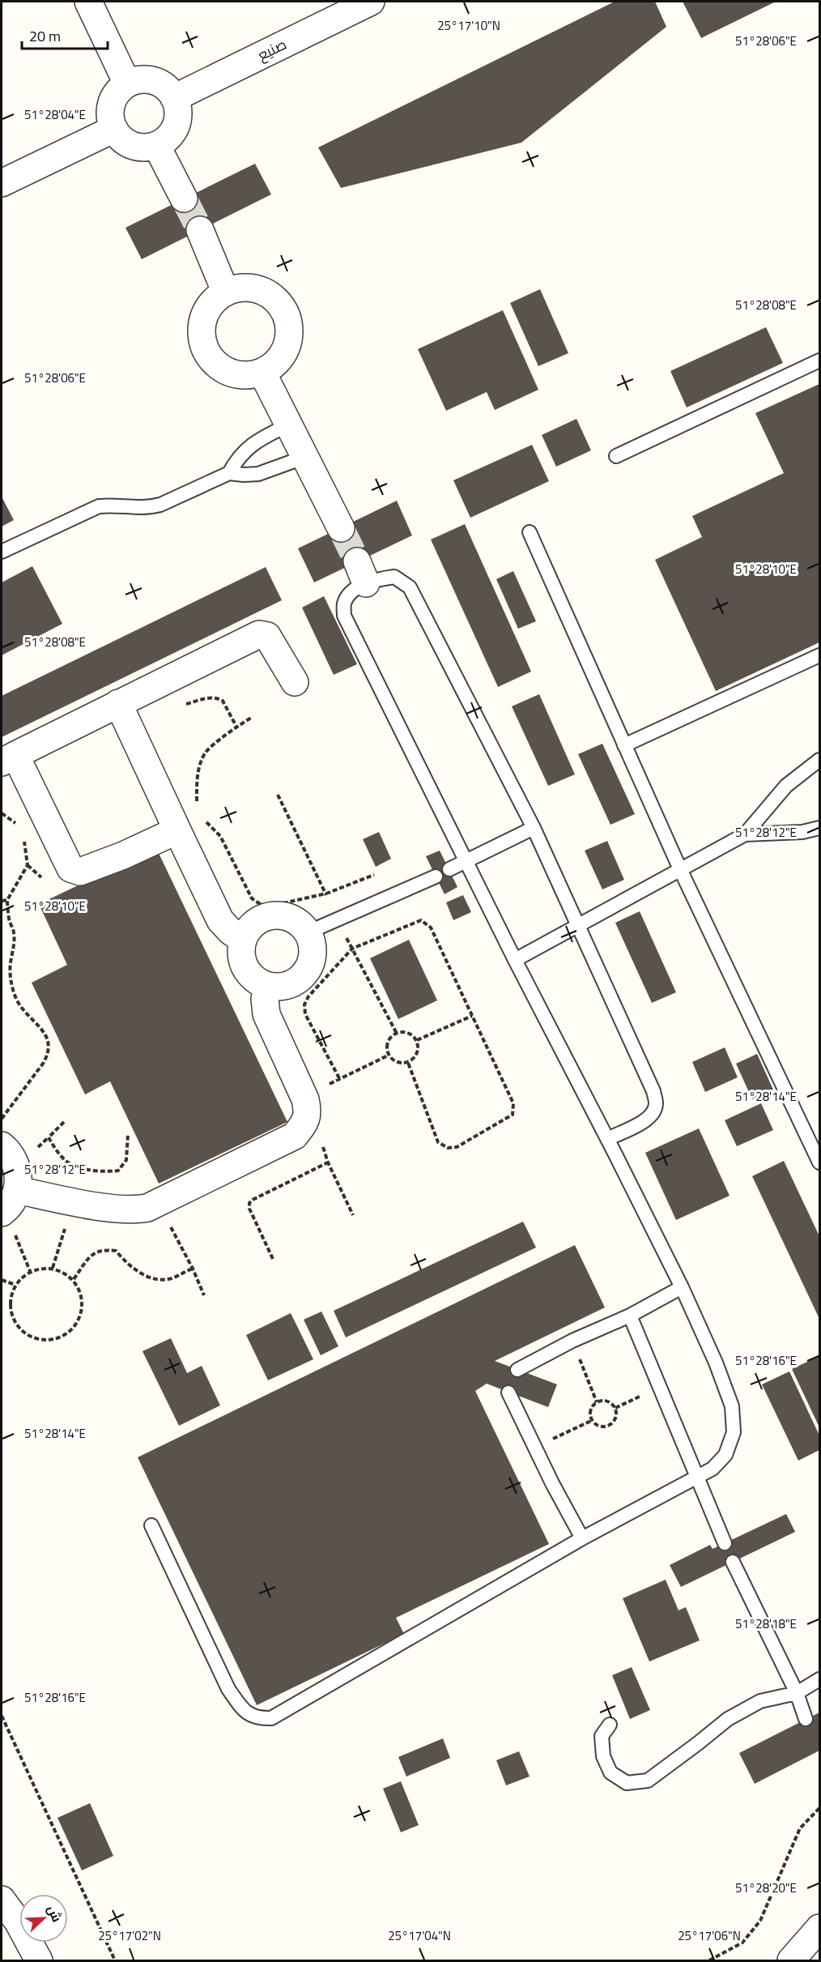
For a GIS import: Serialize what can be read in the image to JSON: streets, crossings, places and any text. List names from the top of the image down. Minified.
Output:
{"streets":{"street":["صنيع"]},"scale_bar":"20 m","north":"top right","coordinates":["25°17'10\"N","51°28'06\"E","51°28'04\"E","51°28'08\"E","51°28'10\"E","51°28'12\"E","51°28'14\"E","51°28'16\"E","51°28'18\"E","51°28'20\"E","25°17'02\"N","25°17'04\"N","25°17'06\"N"]}
